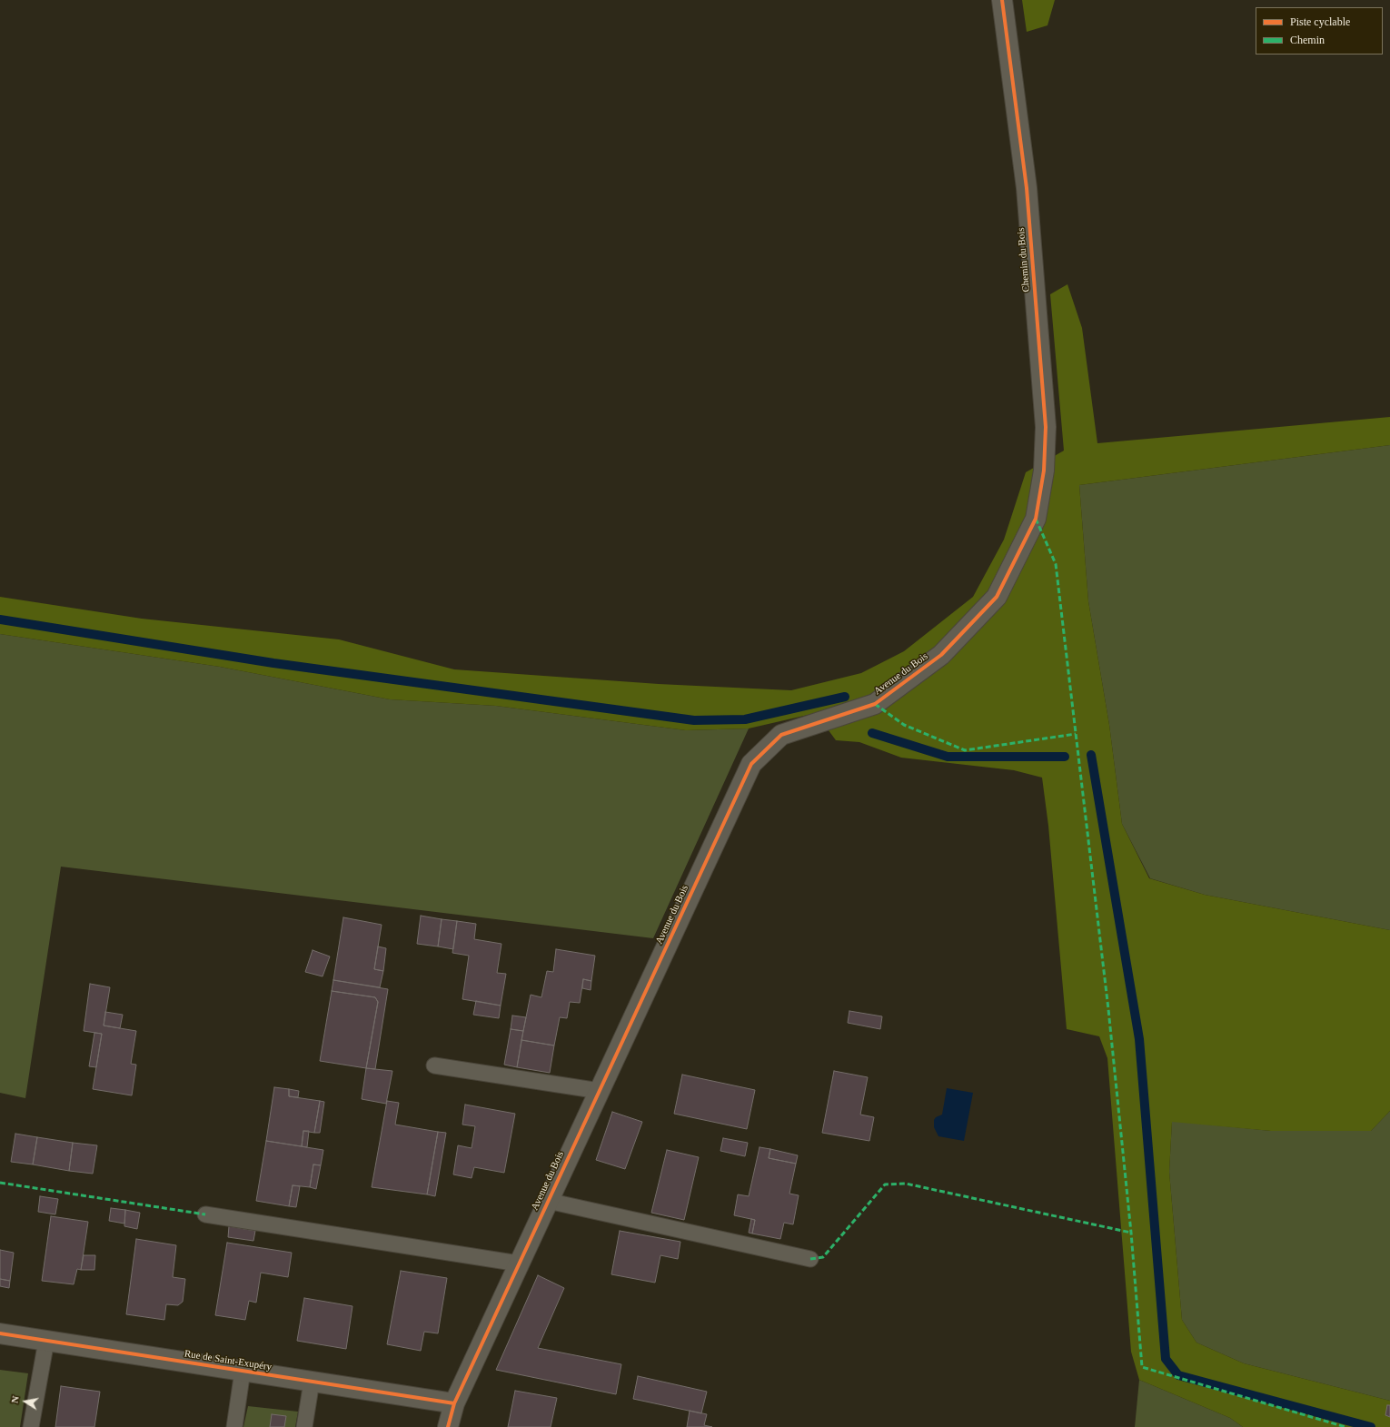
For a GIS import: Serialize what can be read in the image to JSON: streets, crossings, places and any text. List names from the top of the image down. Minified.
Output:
{"streets":{"street":["Chemin du Bois","Avenue du Bois","Rue de Saint-Exupéry"]},"crossings":[["Chemin du Bois","Avenue du Bois"],["Avenue du Bois","Rue de Saint-Exupéry"]],"legend":["Piste cyclable","Chemin"],"north":"left"}
